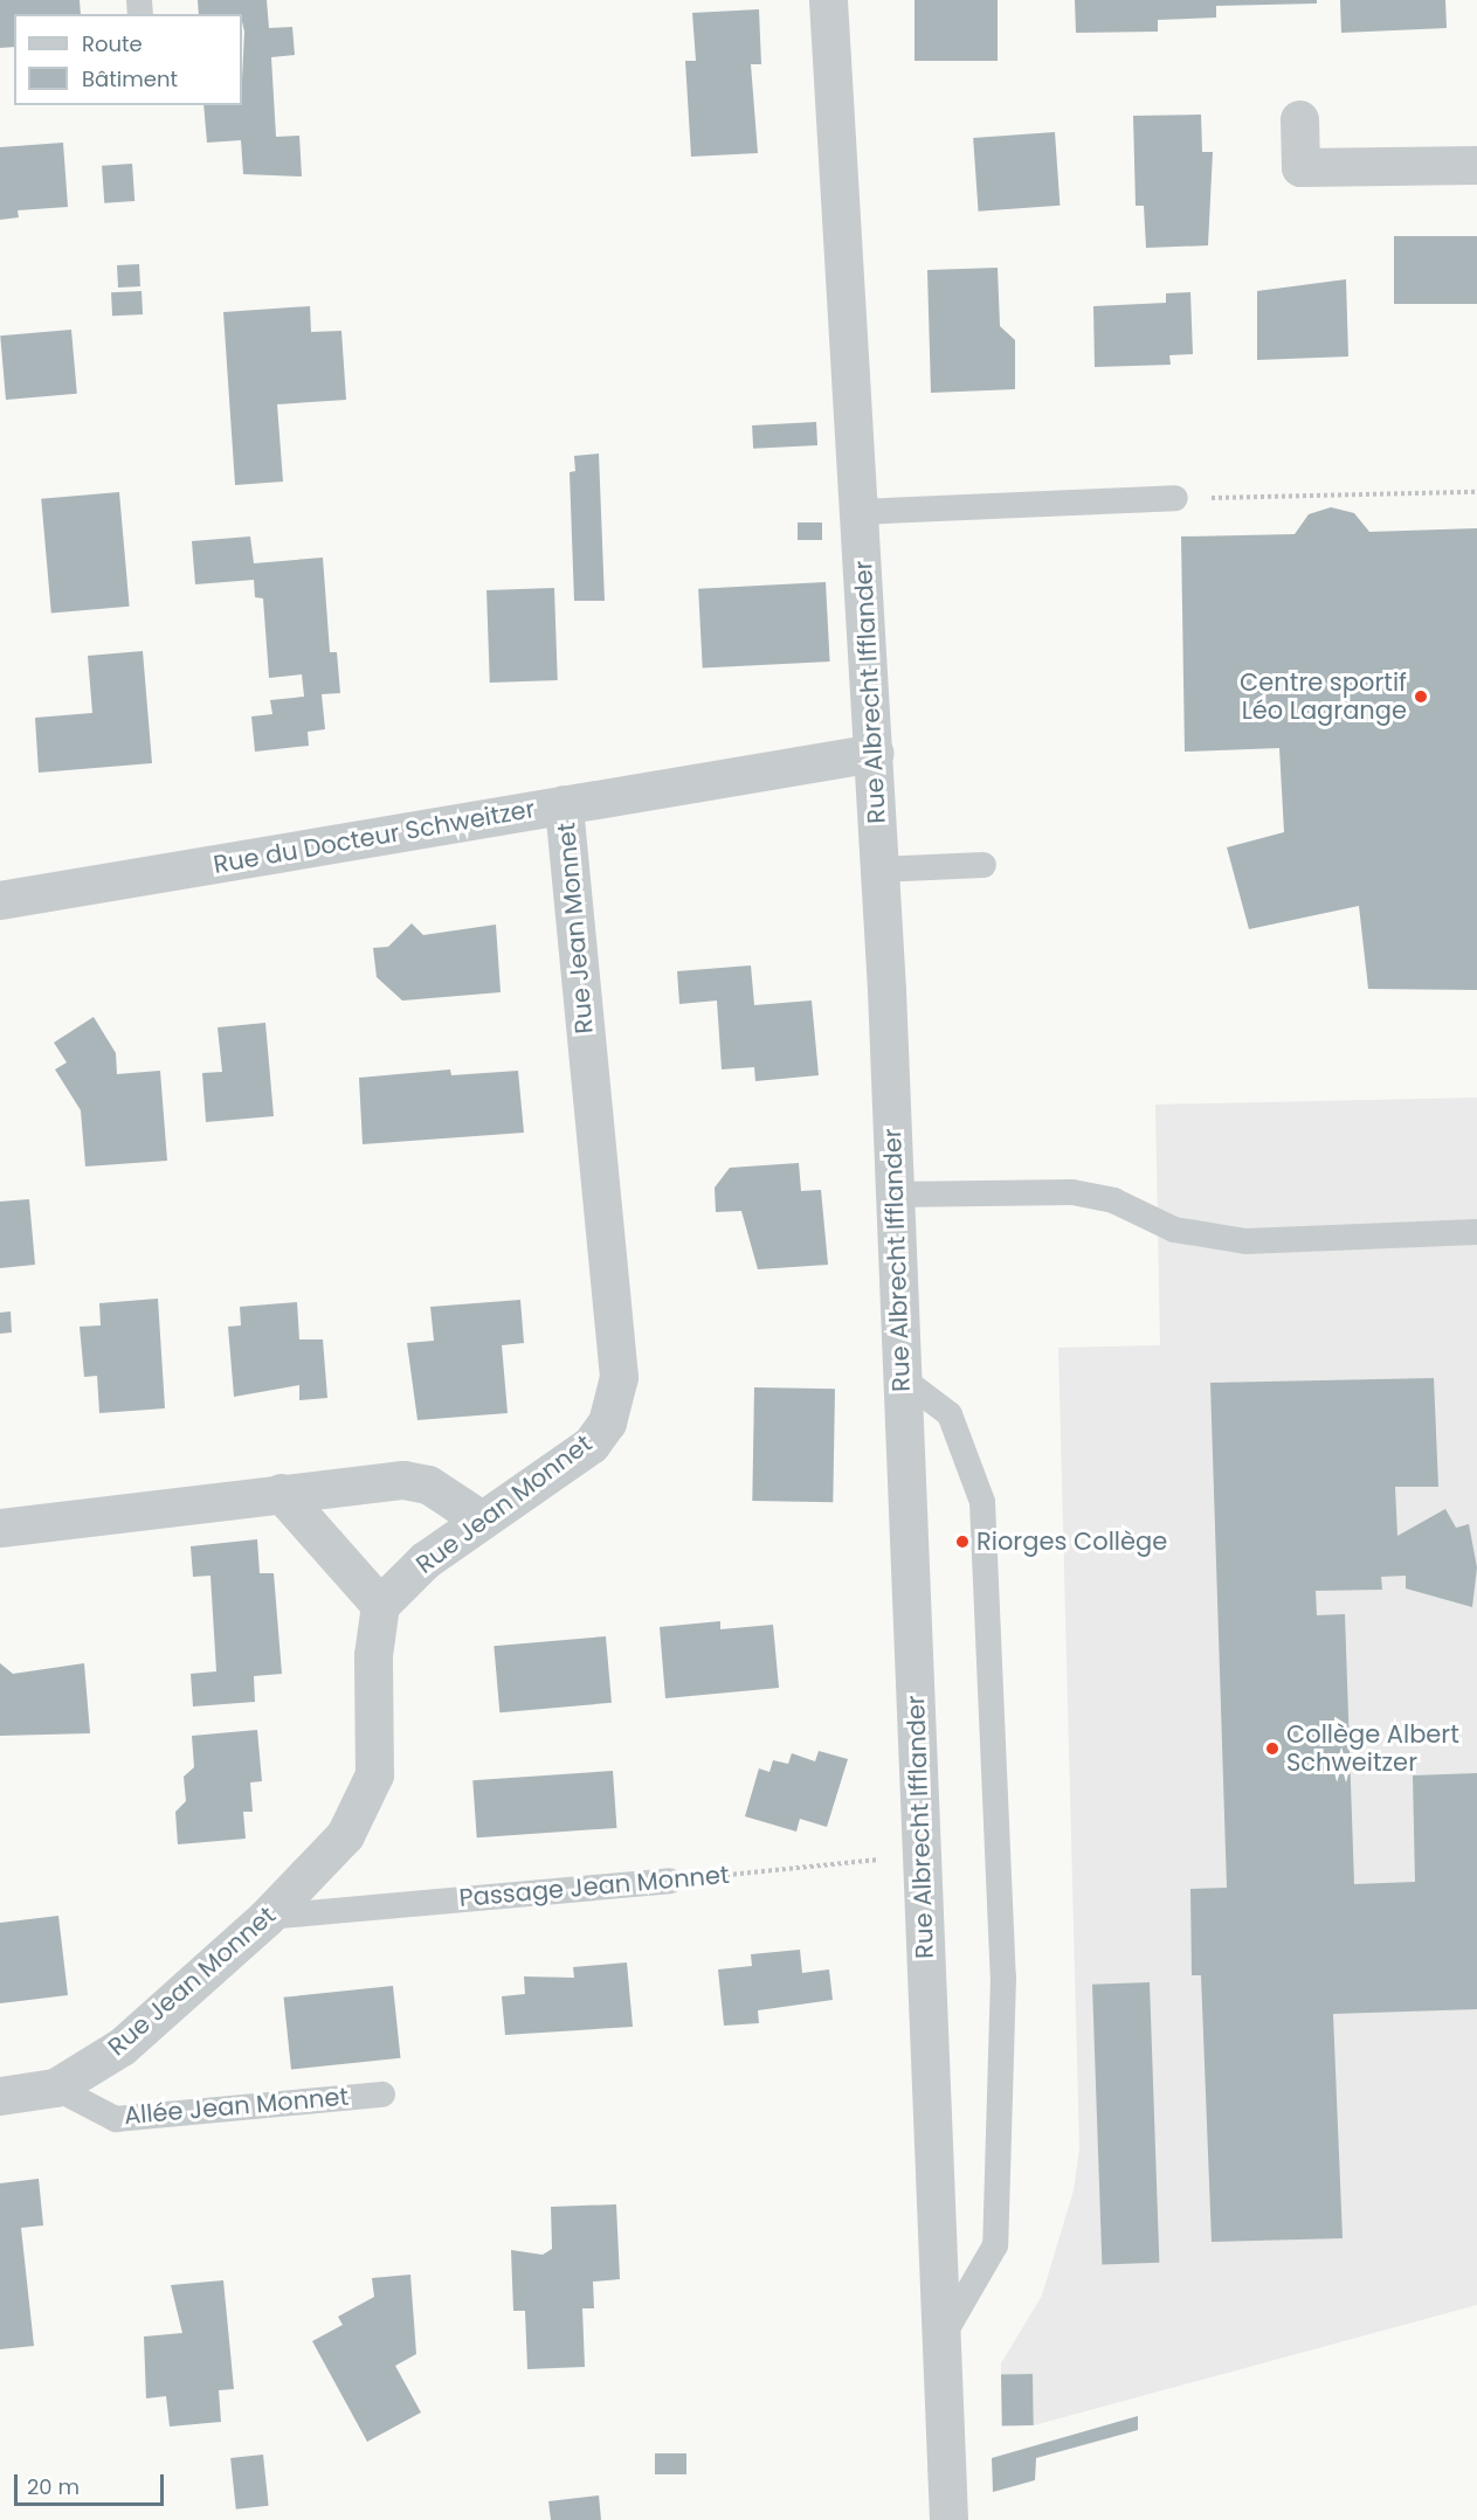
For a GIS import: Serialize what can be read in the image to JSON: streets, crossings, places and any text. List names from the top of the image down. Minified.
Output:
{"streets":{"street":["Rue Albrecht Ifflander","Rue du Docteur Schweitzer","Rue Jean Monnet"],"lane":["Passage Jean Monnet","Allée Jean Monnet"]},"crossings":[["Rue Albrecht Ifflander","Rue du Docteur Schweitzer"],["Rue Albrecht Ifflander","Passage Jean Monnet"],["Rue du Docteur Schweitzer","Rue Jean Monnet"],["Rue Jean Monnet","Passage Jean Monnet"],["Rue Jean Monnet","Allée Jean Monnet"]],"places":["Centre sportif Léo Lagrange","Riorges Collège","Collège Albert Schweitzer"],"legend":["Route","Bâtiment"],"scale_bar":"20 m"}
